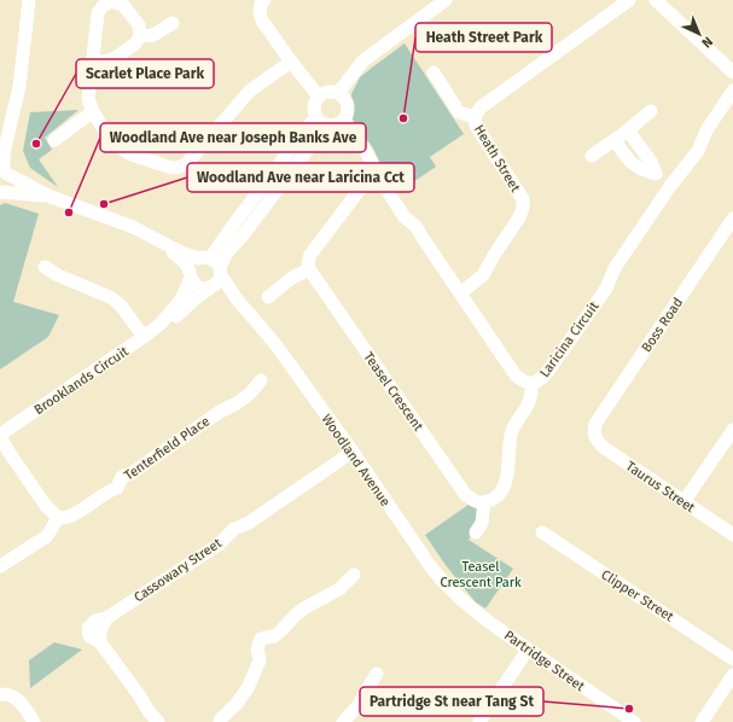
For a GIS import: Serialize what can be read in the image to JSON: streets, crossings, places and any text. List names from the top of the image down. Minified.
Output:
{"streets":{"street":["Heath Street","Boss Road","Laricina Circuit","Brooklands Circuit","Teasel Crescent","Tenterfield Place","Woodland Avenue","Taurus Street","Cassowary Street","Clipper Street","Partridge Street"]},"crossings":[["Heath Street","Laricina Circuit"],["Boss Road","Taurus Street"],["Brooklands Circuit","Woodland Avenue"],["Woodland Avenue","Cassowary Street"],["Woodland Avenue","Partridge Street"]],"parks":["Teasel Crescent Park"],"places":["Heath Street Park","Scarlet Place Park","Woodland Ave near Laricina Cct","Woodland Ave near Joseph Banks Ave","Partridge St near Tang St"],"north":"bottom right"}
